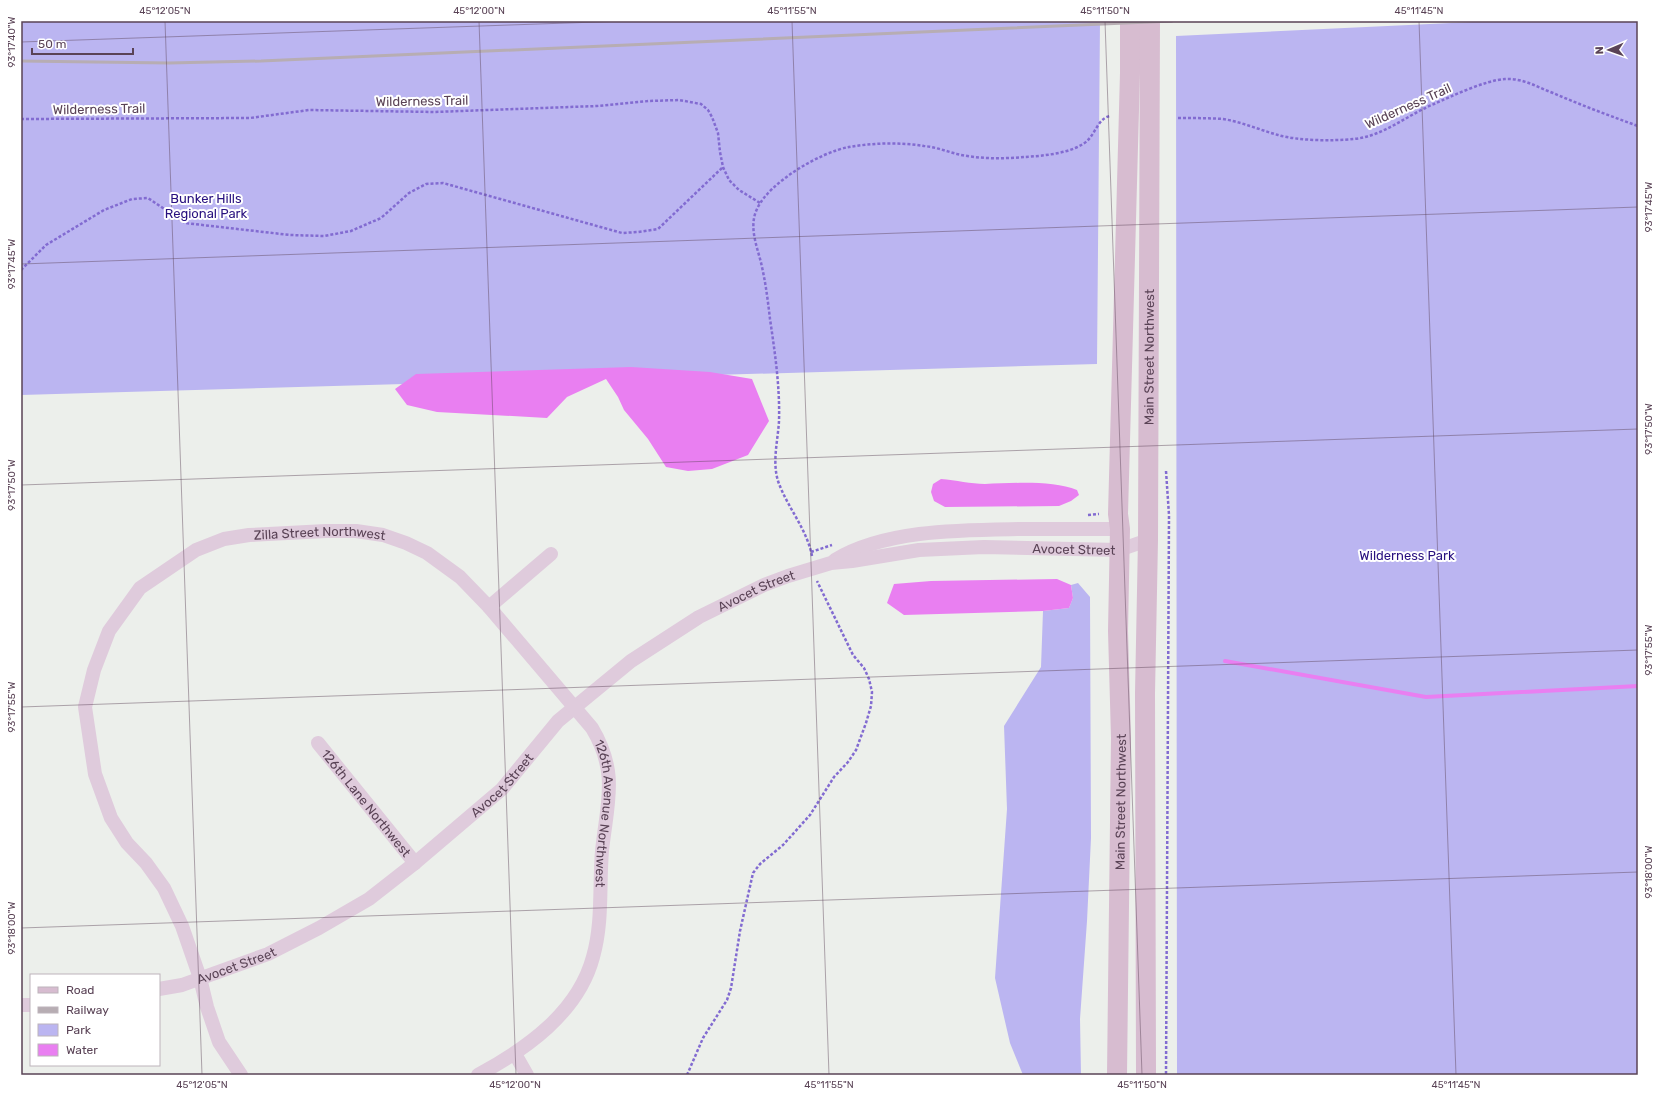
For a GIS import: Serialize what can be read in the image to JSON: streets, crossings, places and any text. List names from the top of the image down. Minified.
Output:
{"streets":{"main road":["Main Street Northwest"],"street":["Zilla Street Northwest","Avocet Street","126th Lane Northwest","126th Avenue Northwest"],"path":["Wilderness Trail"]},"crossings":[["Main Street Northwest","Avocet Street"],["Zilla Street Northwest","Avocet Street"],["Zilla Street Northwest","126th Avenue Northwest"],["Avocet Street","126th Lane Northwest"],["Avocet Street","126th Avenue Northwest"]],"parks":["Bunker Hills Regional Park","Wilderness Park"],"legend":["Road","Railway","Park","Water"],"scale_bar":"50 m","north":"left","coordinates":["45°12'05\"N","45°12'00\"N","45°11'55\"N","45°11'50\"N","45°11'45\"N","93°17'40\"W","93°17'45\"W","93°17'50\"W","93°17'55\"W","93°18'00\"W"]}
